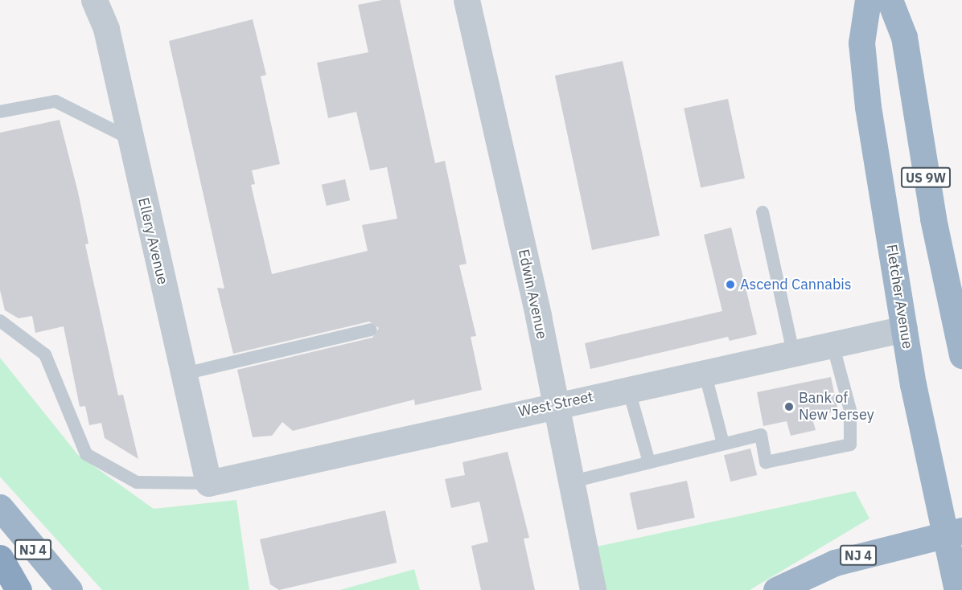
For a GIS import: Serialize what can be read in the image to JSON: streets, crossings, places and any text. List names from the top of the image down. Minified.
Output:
{"streets":{"highway":["US 9W","Fletcher Avenue","NJ 4"],"street":["Ellery Avenue","Edwin Avenue","West Street"]},"crossings":[["Ellery Avenue","West Street"],["Edwin Avenue","West Street"],["Fletcher Avenue","West Street"],["Fletcher Avenue","NJ 4"]],"places":["Ascend Cannabis","Bank of New Jersey"]}
